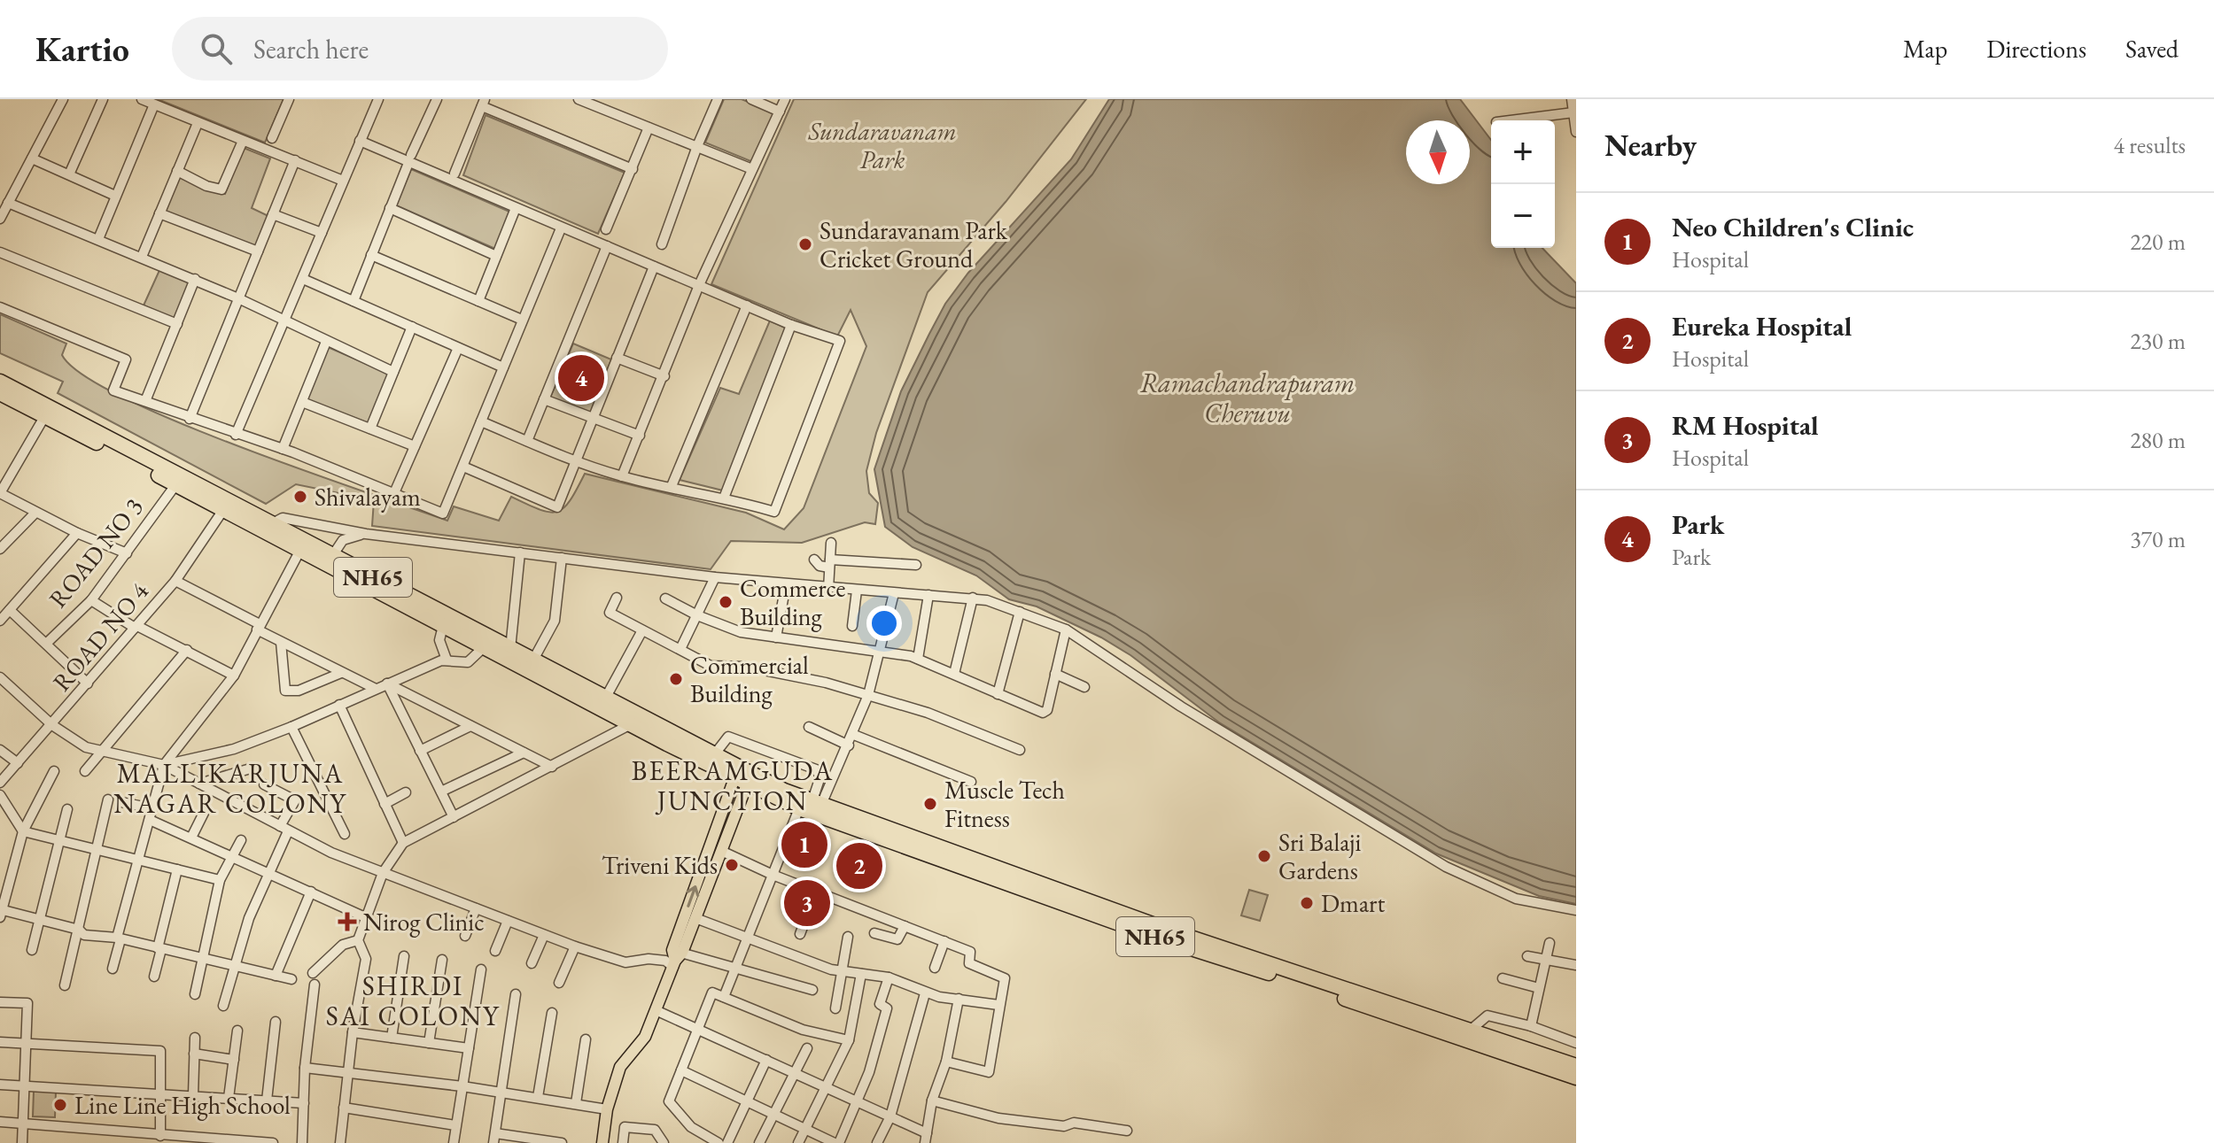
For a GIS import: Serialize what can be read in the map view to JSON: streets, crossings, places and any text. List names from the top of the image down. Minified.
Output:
{"streets":{"highway":["NH65"],"street":["ROAD NO 3","ROAD NO 4"]},"crossings":[["ROAD NO 3","NH65"],["NH65","ROAD NO 4"]],"districts":["BEERAMGUDA JUNCTION","MALLIKARJUNA NAGAR COLONY","SHIRDI SAI COLONY"],"water":["Ramachandrapuram Cheruvu"],"parks":["Sundaravanam Park"],"places":{"other":["Sundaravanam Park Cricket Ground","Shivalayam","Commerce Building","Commercial Building","Muscle Tech Fitness","Sri Balaji Gardens","Triveni Kids","Dmart","Line Line High School"],"health":["Nirog Clinic"]},"north":"bottom","page":{"header":"Kartio","search":"Search here","nav":["Map","Directions","Saved"],"heading":["Nearby","4 results"],"map_buttons":["+","−"],"list":[{"mark":"1","name":"Neo Children's Clinic","note":"Hospital","value":"220 m"},{"mark":"2","name":"Eureka Hospital","note":"Hospital","value":"230 m"},{"mark":"3","name":"RM Hospital","note":"Hospital","value":"280 m"},{"mark":"4","name":"Park","note":"Park","value":"370 m"}],"pins":["4","1","2","3"]}}
